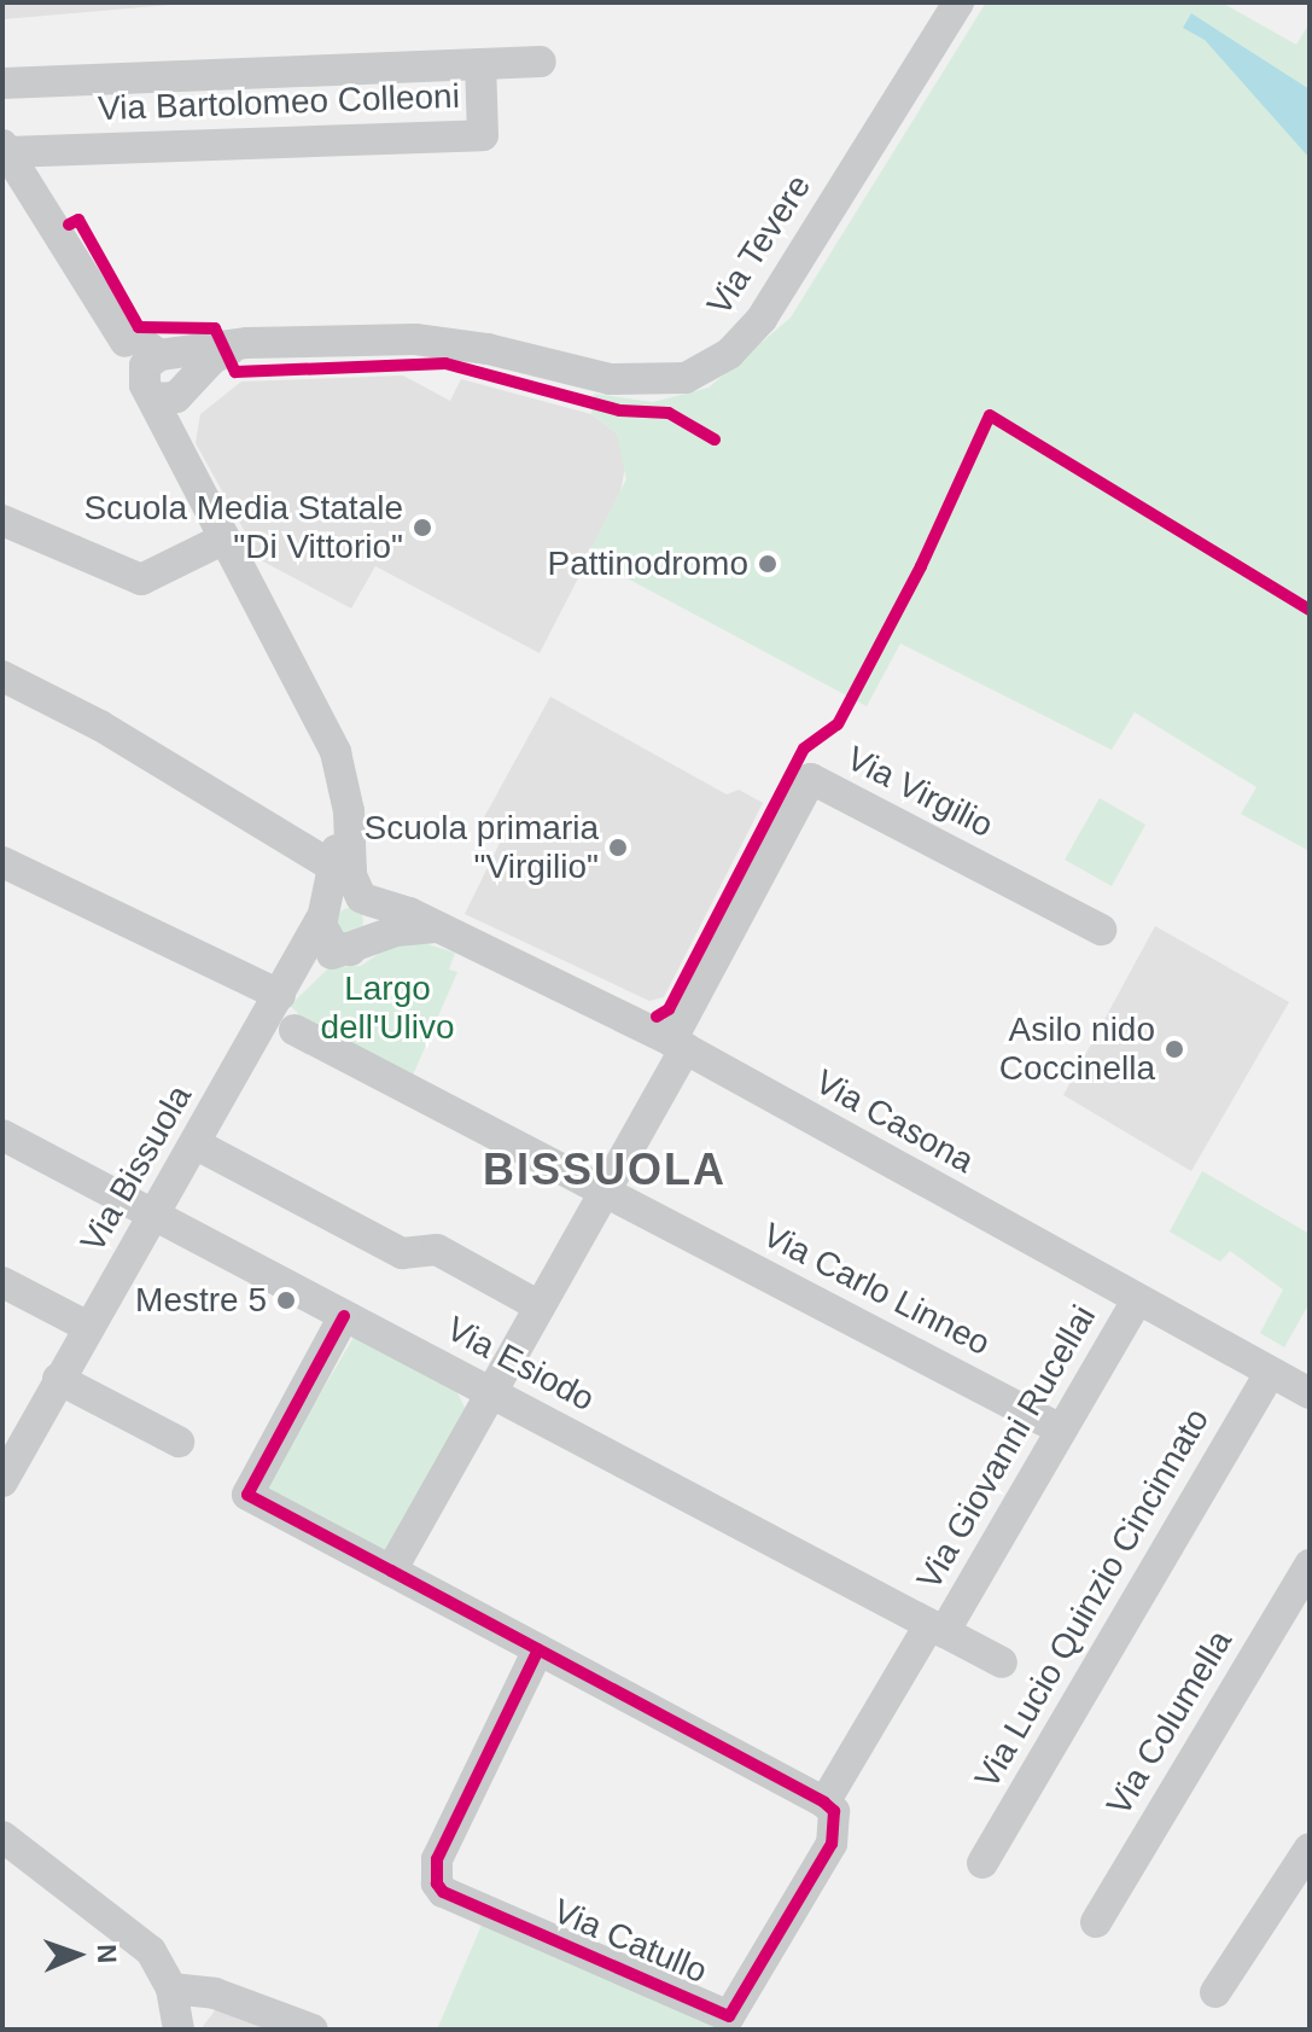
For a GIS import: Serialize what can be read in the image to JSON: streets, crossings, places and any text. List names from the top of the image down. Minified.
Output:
{"streets":{"street":["Via Bartolomeo Colleoni","Via Tevere","Via Virgilio","Via Casona","Via Bissuola","Via Carlo Linneo","Via Esiodo","Via Giovanni Rucellai","Via Lucio Quinzio Cincinnato","Via Columella","Via Catullo"]},"crossings":[["Via Tevere","Via Bissuola"],["Via Virgilio","Via Casona"],["Via Casona","Via Bissuola"],["Via Casona","Via Giovanni Rucellai"],["Via Casona","Via Lucio Quinzio Cincinnato"],["Via Bissuola","Via Esiodo"],["Via Carlo Linneo","Via Giovanni Rucellai"],["Via Esiodo","Via Giovanni Rucellai"],["Via Giovanni Rucellai","Via Catullo"]],"districts":["BISSUOLA"],"parks":["Largo dell'Ulivo"],"places":["Scuola Media Statale \"Di Vittorio\"","Pattinodromo","Scuola primaria \"Virgilio\"","Asilo nido Coccinella","Mestre 5"],"north":"right"}
